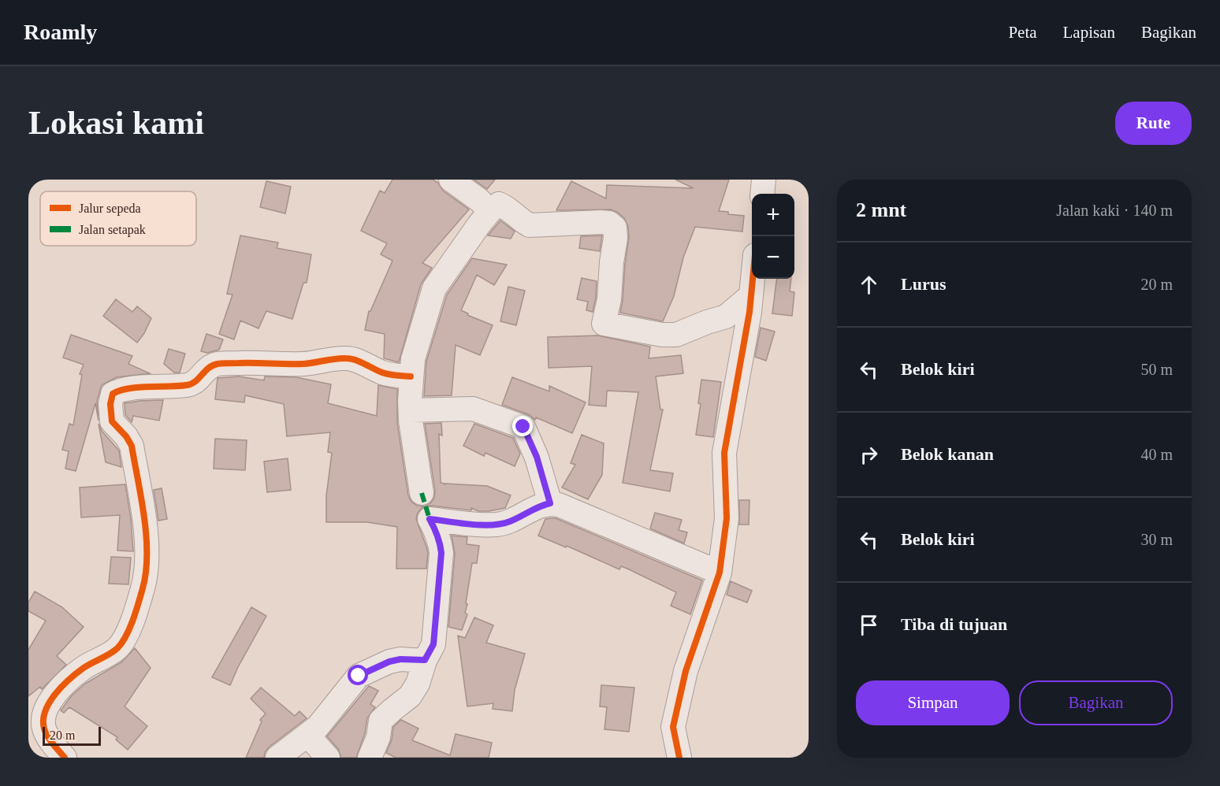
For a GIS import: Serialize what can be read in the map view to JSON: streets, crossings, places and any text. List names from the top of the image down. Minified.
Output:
{"legend":["Jalur sepeda","Jalan setapak"],"scale_bar":"20 m","page":{"header":"Roamly","nav":["Peta","Lapisan","Bagikan"],"buttons":["Rute",["Simpan","Bagikan"]],"title":"Lokasi kami","heading":["2 mnt","Jalan kaki · 140 m"],"map_buttons":["+","−"],"list":[["Lurus","20 m"],["Belok kiri","50 m"],["Belok kanan","40 m"],["Belok kiri","30 m"],"Tiba di tujuan"],"scale":"20 m"}}
